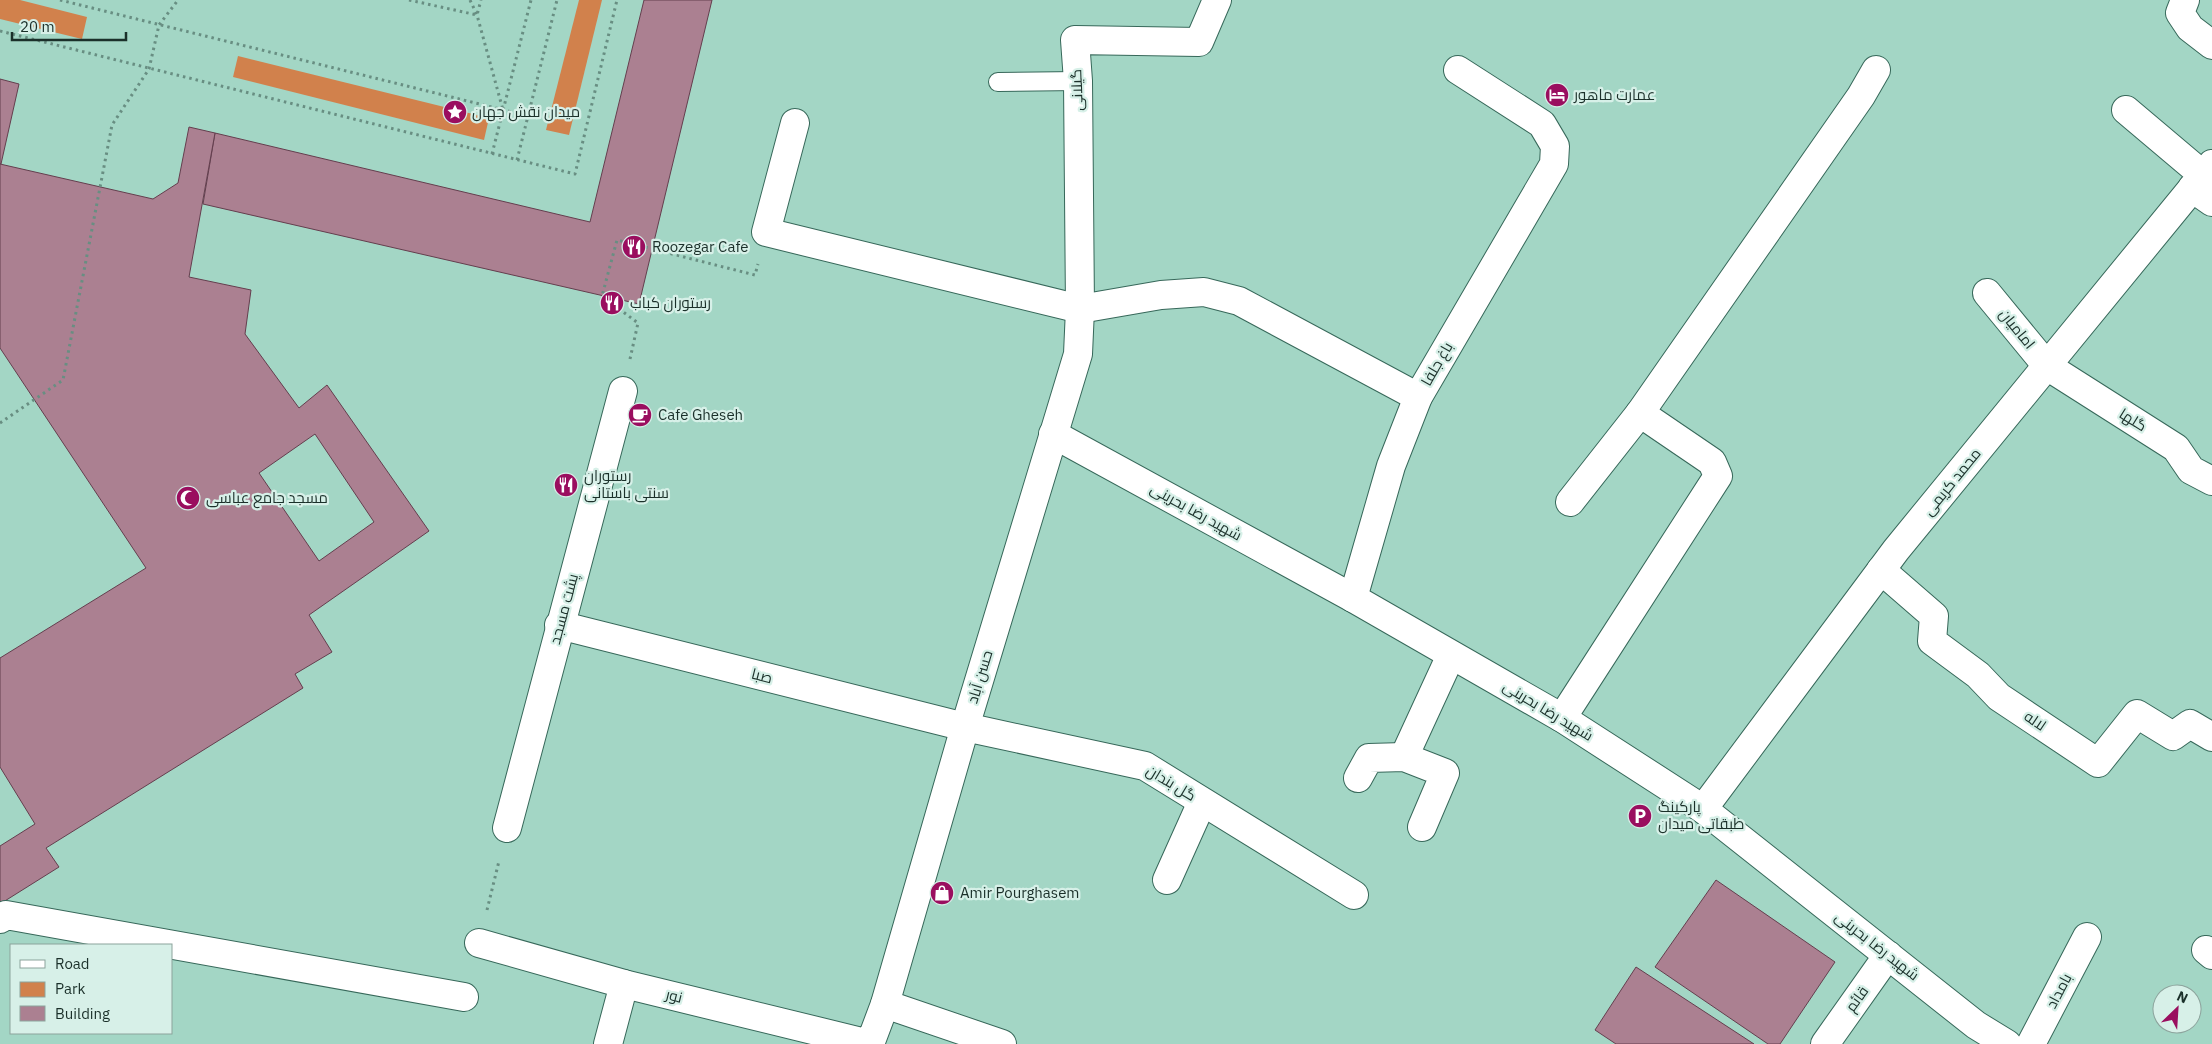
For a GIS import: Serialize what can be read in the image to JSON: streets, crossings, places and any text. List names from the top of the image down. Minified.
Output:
{"streets":{"street":["گیلانی","امامیان","باغ جلفا","گلها","محمد کریمی","شهید رضا بحرینی","پشت مسجد","صبا","حسن آباد","لاله","گل بندان","بامداد","نور","قائم"]},"crossings":[["گیلانی","حسن آباد"],["امامیان","گلها"],["امامیان","محمد کریمی"],["باغ جلفا","شهید رضا بحرینی"],["گلها","محمد کریمی"],["محمد کریمی","شهید رضا بحرینی"],["محمد کریمی","لاله"],["شهید رضا بحرینی","حسن آباد"],["شهید رضا بحرینی","قائم"],["پشت مسجد","صبا"],["صبا","حسن آباد"],["صبا","گل بندان"],["حسن آباد","گل بندان"],["حسن آباد","نور"]],"places":{"hotel":["عمارت ماهور"],"place":["میدان نقش جهان"],"restaurant":["Roozegar Cafe","رستوران کباب","رستوران سنتی باستانی"],"cafe":["Cafe Gheseh"],"mosque":["مسجد جامع عباسی"],"parking":["پارکینگ طبقاتی میدان"],"shop":["Amir Pourghasem"]},"legend":["Road","Park","Building"],"scale_bar":"20 m","north":"top right"}
